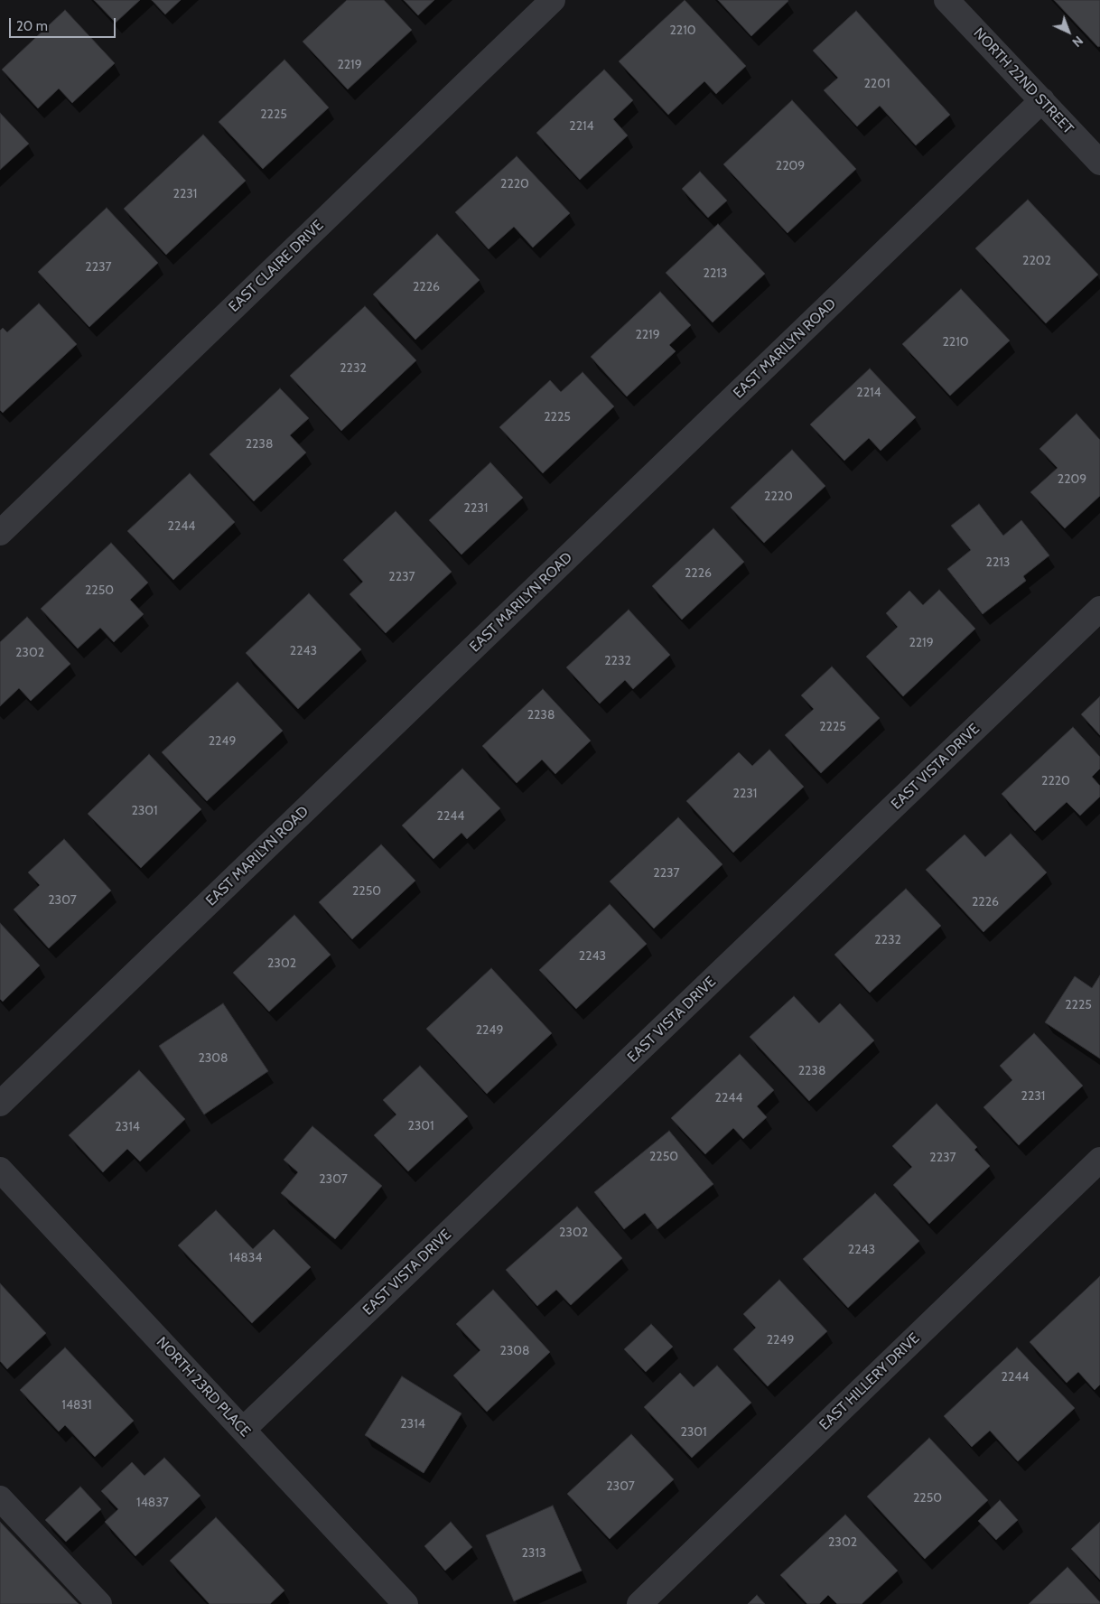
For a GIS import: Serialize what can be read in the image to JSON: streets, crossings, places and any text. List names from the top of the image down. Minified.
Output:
{"streets":{"street":["NORTH 22ND STREET","EAST CLAIRE DRIVE","EAST MARILYN ROAD","EAST VISTA DRIVE","EAST HILLERY DRIVE","NORTH 23RD PLACE"]},"crossings":[["NORTH 22ND STREET","EAST MARILYN ROAD"],["EAST VISTA DRIVE","NORTH 23RD PLACE"]],"house_numbers":["2210","2219","2201","2225","2214","2209","2220","2231","2202","2237","2213","2226","2219","2210","2232","2214","2225","2238","2209","2220","2231","2244","2213","2226","2237","2250","2219","2243","2302","2232","2238","2225","2249","2220","2231","2301","2244","2237","2250","2307","2226","2232","2243","2302","2225","2249","2308","2238","2231","2244","2301","2314","2250","2237","2307","2302","2243","14834","2249","2308","2244","14831","2314","2301","2307","2250","14837","2302","2313"],"scale_bar":"20 m","north":"bottom right"}
